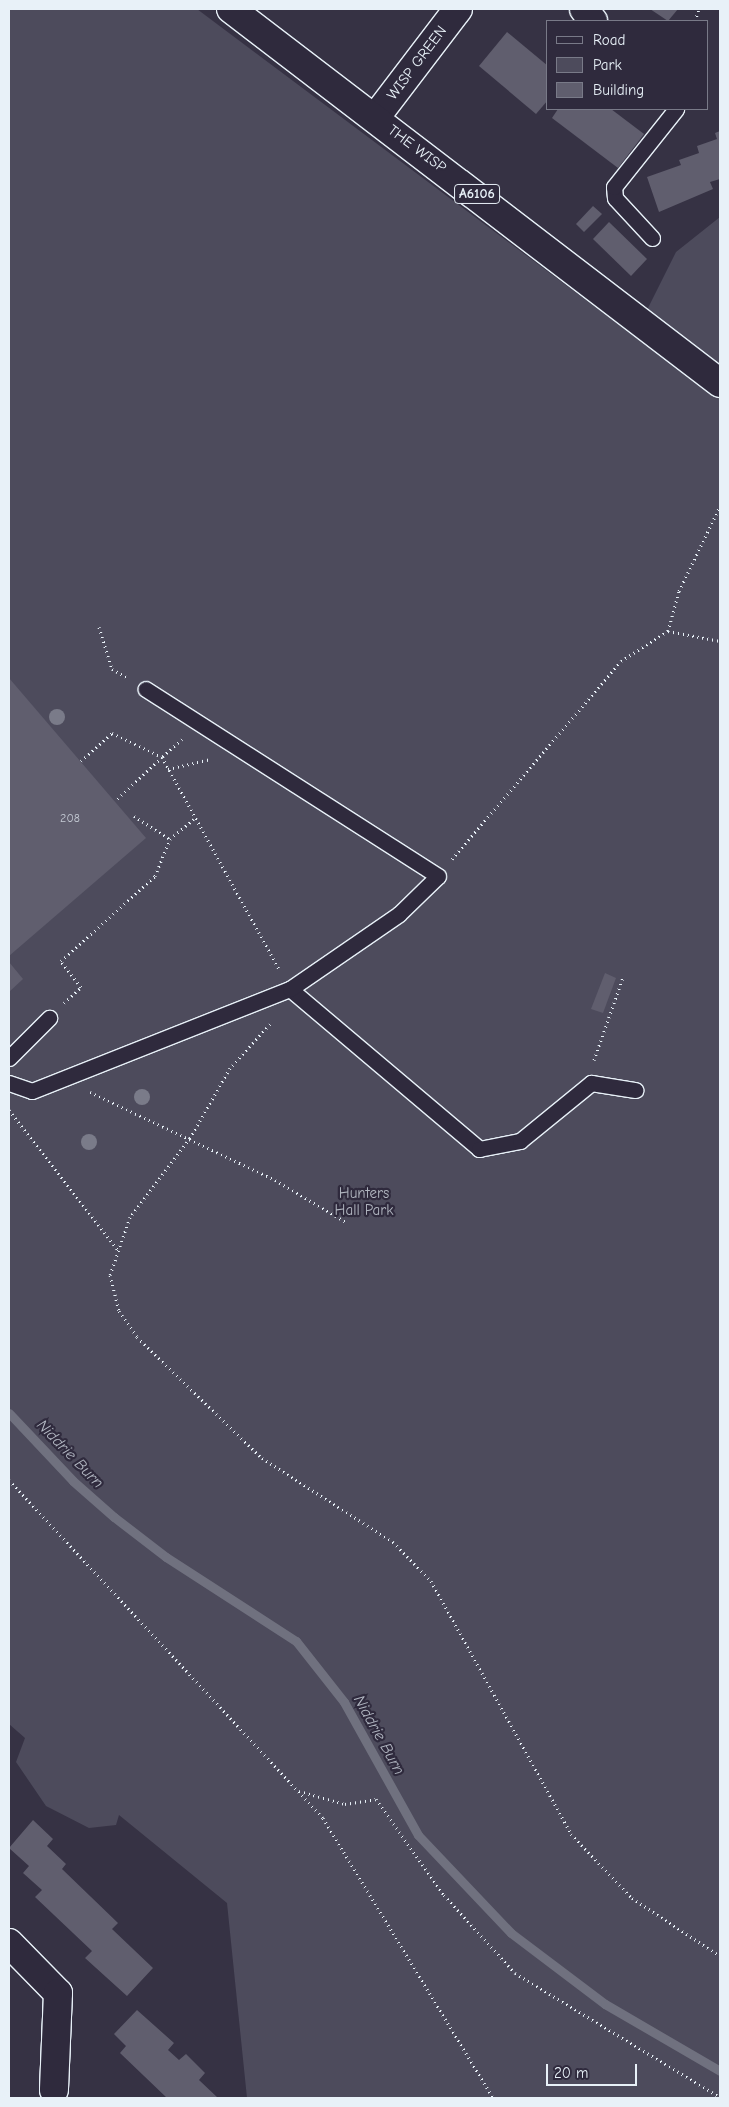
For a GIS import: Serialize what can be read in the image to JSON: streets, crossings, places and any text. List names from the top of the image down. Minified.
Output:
{"streets":{"main road":["WISP GREEN","THE WISP","A6106"]},"crossings":[["WISP GREEN","THE WISP"]],"water":["Niddrie Burn"],"parks":["Hunters Hall Park"],"house_numbers":["208"],"legend":["Road","Park","Building"],"scale_bar":"20 m"}
